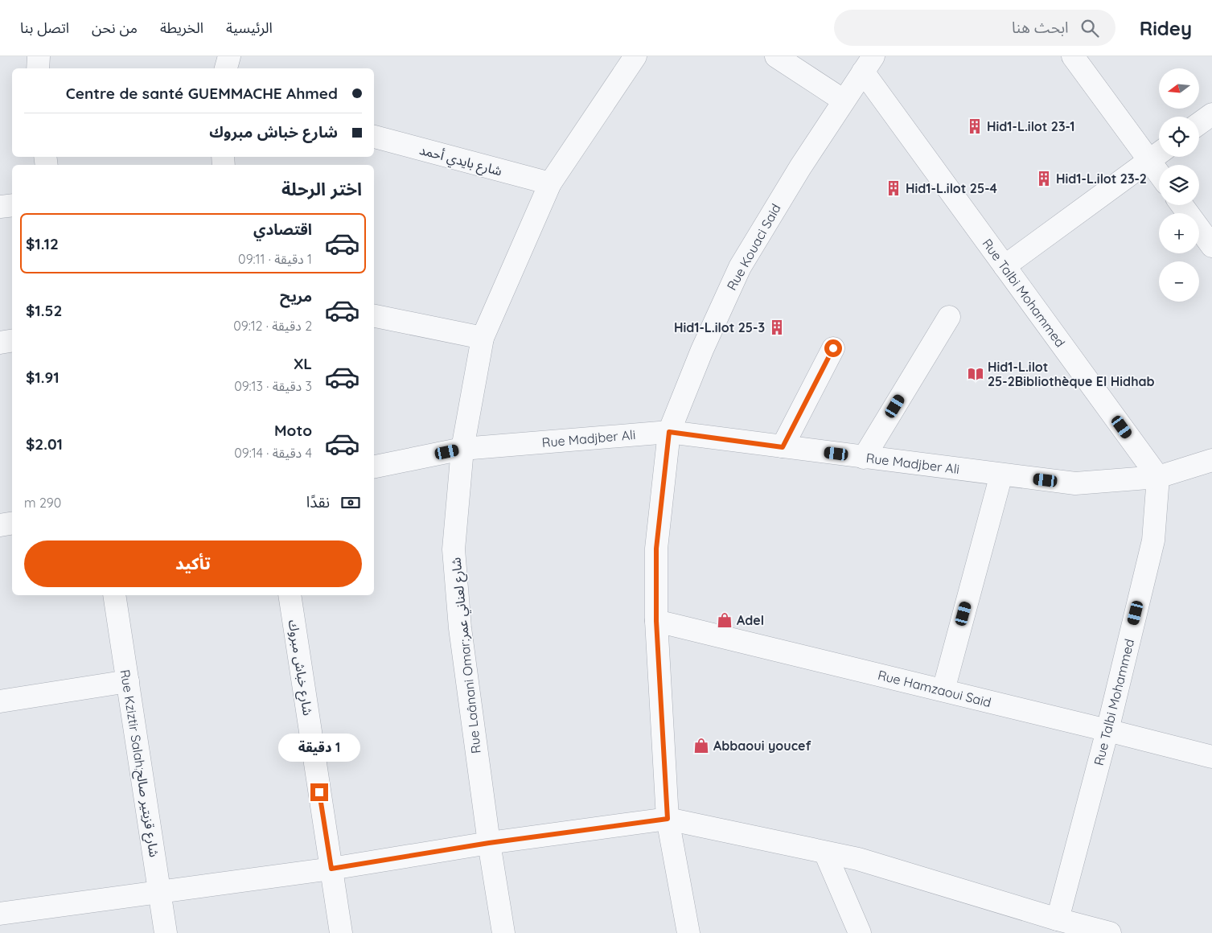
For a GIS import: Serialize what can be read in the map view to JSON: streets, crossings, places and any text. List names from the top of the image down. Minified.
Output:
{"streets":{"street":["شارع بايدي أحمد","Rue Kouaci Said","Rue Talbi Mohammed","Rue Madjber Ali","Rue Laânani Omar;شارع لعناني عمر","شارع خباش مبروك","Rue Hamzaoui Said","Rue Kziztir Salah;شارع قزيتير صالح"]},"crossings":[["شارع بايدي أحمد","Rue Laânani Omar;شارع لعناني عمر"],["Rue Kouaci Said","Rue Talbi Mohammed"],["Rue Kouaci Said","Rue Madjber Ali"],["Rue Kouaci Said","Rue Hamzaoui Said"],["Rue Talbi Mohammed","Rue Madjber Ali"],["Rue Talbi Mohammed","Rue Hamzaoui Said"],["Rue Madjber Ali","Rue Laânani Omar;شارع لعناني عمر"]],"places":{"building":["Hid1-L.ilot 23-1","Hid1-L.ilot 23-2","Hid1-L.ilot 25-4","Hid1-L.ilot 25-3"],"library":["Hid1-L.ilot 25-2Bibliothèque El Hidhab"],"shop":["Adel","Abbaoui youcef"]},"north":"left","page":{"header":"Ridey","search":"ابحث هنا","nav":["الرئيسية","الخريطة","من نحن","اتصل بنا"],"map_buttons":["+","−"],"banner":["Centre de santé GUEMMACHE Ahmed","شارع خباش مبروك"],"heading":"اختر الرحلة","list":[{"name":"اقتصادي","note":"1 دقيقة · 09:11","value":"$1.12"},{"name":"مريح","note":"2 دقيقة · 09:12","value":"$1.52"},{"name":"XL","note":"3 دقيقة · 09:13","value":"$1.91"},{"name":"Moto","note":"4 دقيقة · 09:14","value":"$2.01"}],"pay":["نقدًا","290 m"],"buttons":"تأكيد","bubble":"1 دقيقة"}}
